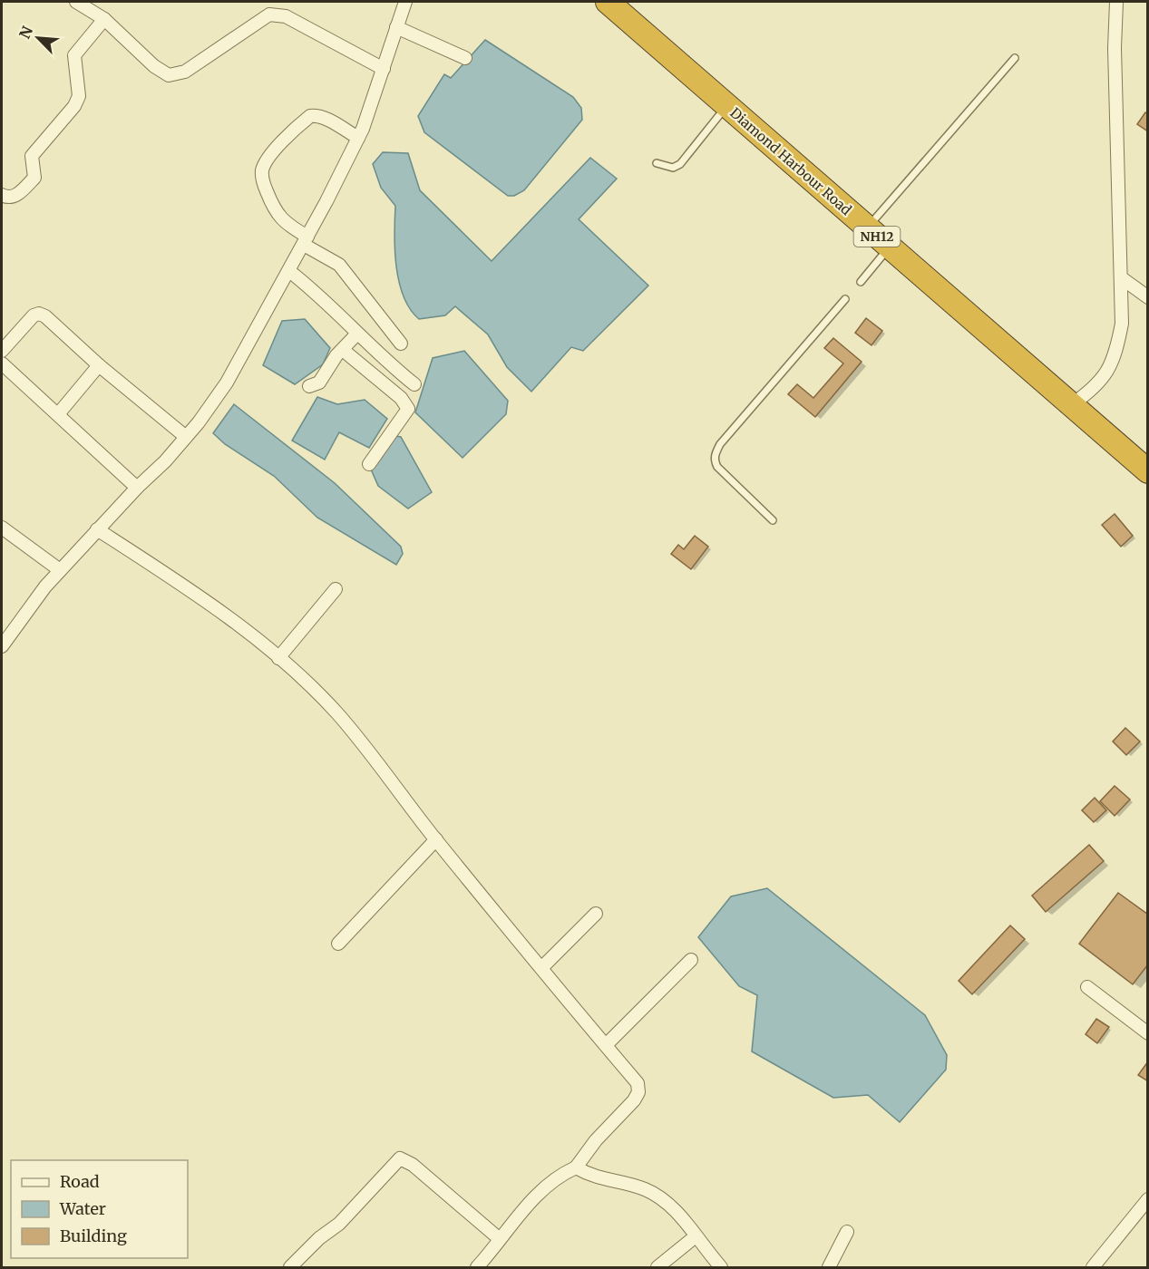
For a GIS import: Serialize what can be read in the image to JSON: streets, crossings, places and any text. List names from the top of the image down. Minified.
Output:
{"streets":{"highway":["Diamond Harbour Road","NH12"]},"legend":["Road","Water","Building"],"north":"top left"}
